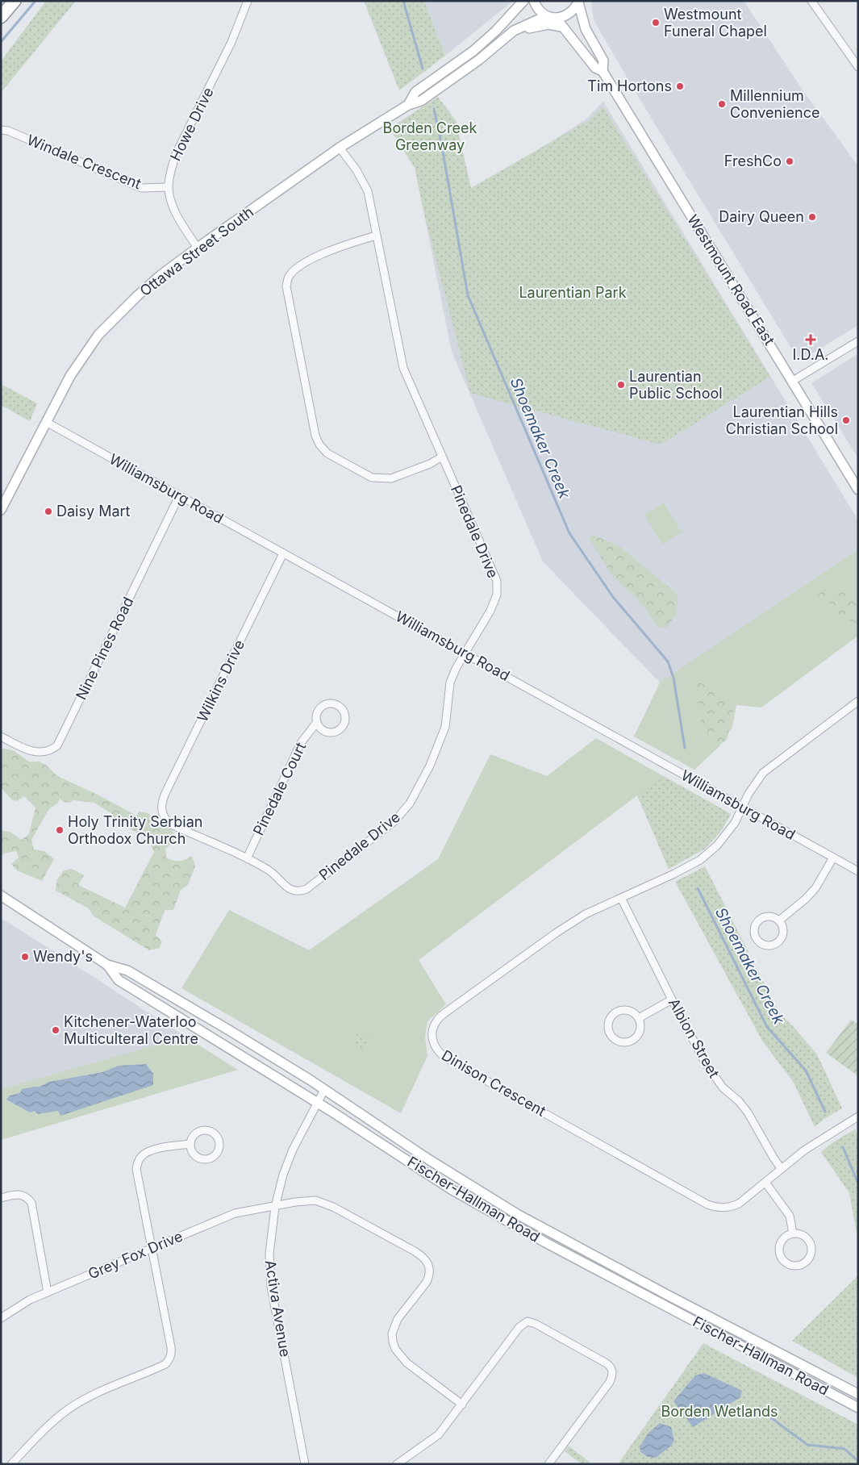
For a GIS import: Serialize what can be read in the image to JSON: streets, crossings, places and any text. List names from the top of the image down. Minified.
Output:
{"streets":{"main road":["Ottawa Street South","Westmount Road East","Fischer-Hallman Road"],"street":["Howe Drive","Windale Crescent","Williamsburg Road","Pinedale Drive","Nine Pines Road","Wilkins Drive","Pinedale Court","Albion Street","Dinison Crescent","Grey Fox Drive","Activa Avenue"]},"crossings":[["Howe Drive","Windale Crescent"],["Howe Drive","Ottawa Street South"],["Ottawa Street South","Williamsburg Road"],["Ottawa Street South","Pinedale Drive"],["Williamsburg Road","Pinedale Drive"],["Williamsburg Road","Nine Pines Road"],["Williamsburg Road","Wilkins Drive"],["Williamsburg Road","Dinison Crescent"],["Pinedale Drive","Wilkins Drive"],["Pinedale Drive","Pinedale Court"],["Albion Street","Dinison Crescent"],["Fischer-Hallman Road","Activa Avenue"],["Grey Fox Drive","Activa Avenue"]],"water":["Shoemaker Creek"],"parks":["Borden Creek Greenway","Laurentian Park","Borden Wetlands"],"places":{"other":["Westmount Funeral Chapel","Tim Hortons","Millennium Convenience","FreshCo","Dairy Queen","Laurentian Public School","Laurentian Hills Christian School","Daisy Mart","Holy Trinity Serbian Orthodox Church","Wendy's","Kitchener-Waterloo Multiculteral Centre"],"health":["I.D.A."]}}
